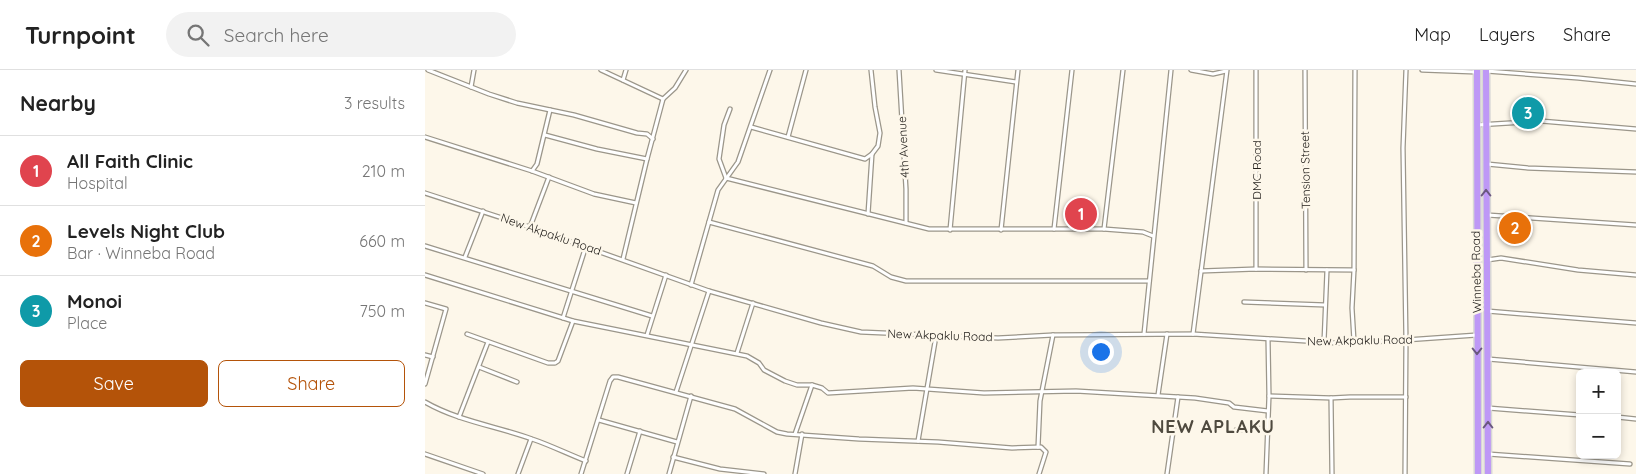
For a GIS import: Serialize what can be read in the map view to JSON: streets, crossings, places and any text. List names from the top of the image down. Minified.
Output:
{"streets":{"highway":["Winneba Road"],"street":["4th Avenue","DMC Road","Tension Street","New Akpaklu Road"]},"crossings":[["New Akpaklu Road","Winneba Road"]],"districts":["NEW APLAKU"],"page":{"header":"Turnpoint","search":"Search here","nav":["Map","Layers","Share"],"heading":["Nearby","3 results"],"pins":["3","1","2"],"list":[{"mark":"1","name":"All Faith Clinic","note":"Hospital","value":"210 m"},{"mark":"2","name":"Levels Night Club","note":"Bar · Winneba Road","value":"660 m"},{"mark":"3","name":"Monoi","note":"Place","value":"750 m"}],"buttons":["Save","Share"],"map_buttons":["+","−"]}}
